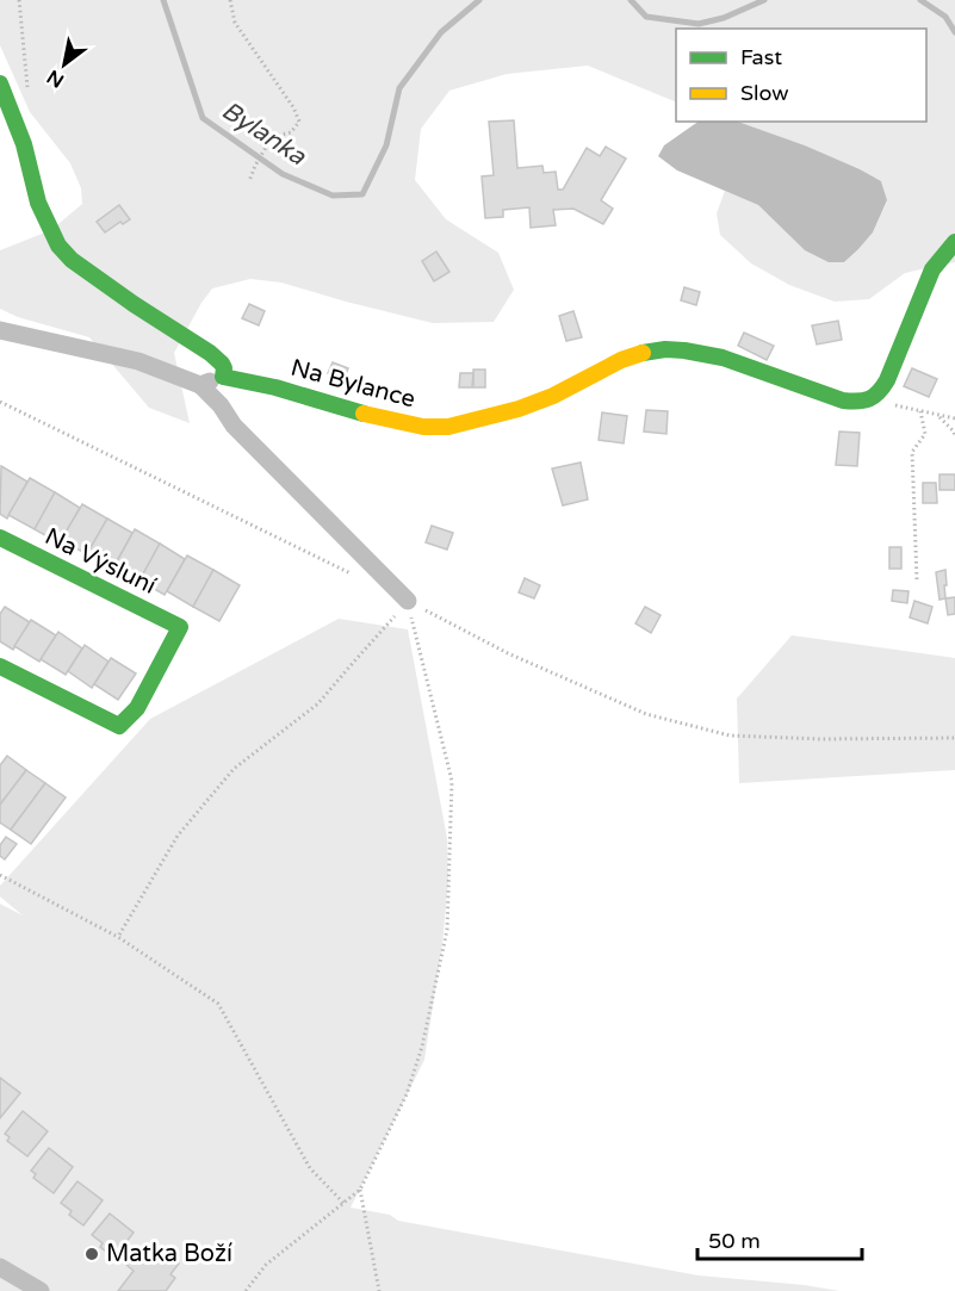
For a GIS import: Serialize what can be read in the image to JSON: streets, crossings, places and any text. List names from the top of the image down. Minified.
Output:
{"streets":{"street":["Na Bylance","Na Výsluní"]},"water":["Bylanka"],"places":["Matka Boží"],"legend":["Fast","Slow"],"scale_bar":"50 m","north":"bottom left"}
